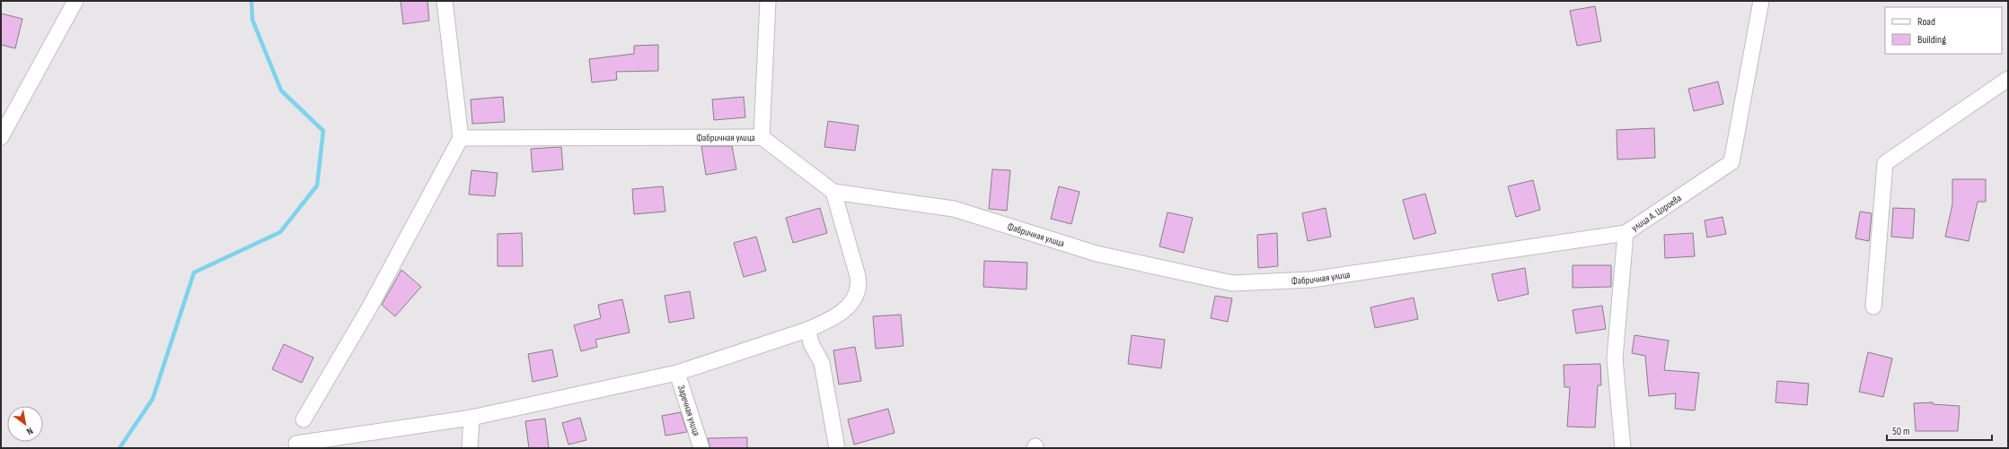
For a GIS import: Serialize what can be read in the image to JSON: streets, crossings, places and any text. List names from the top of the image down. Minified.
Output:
{"streets":{"street":["Фабричная улица","улица А. Цороева","Заречная улица"]},"crossings":[["Фабричная улица","улица А. Цороева"]],"legend":["Road","Building"],"scale_bar":"50 m","north":"bottom right"}
